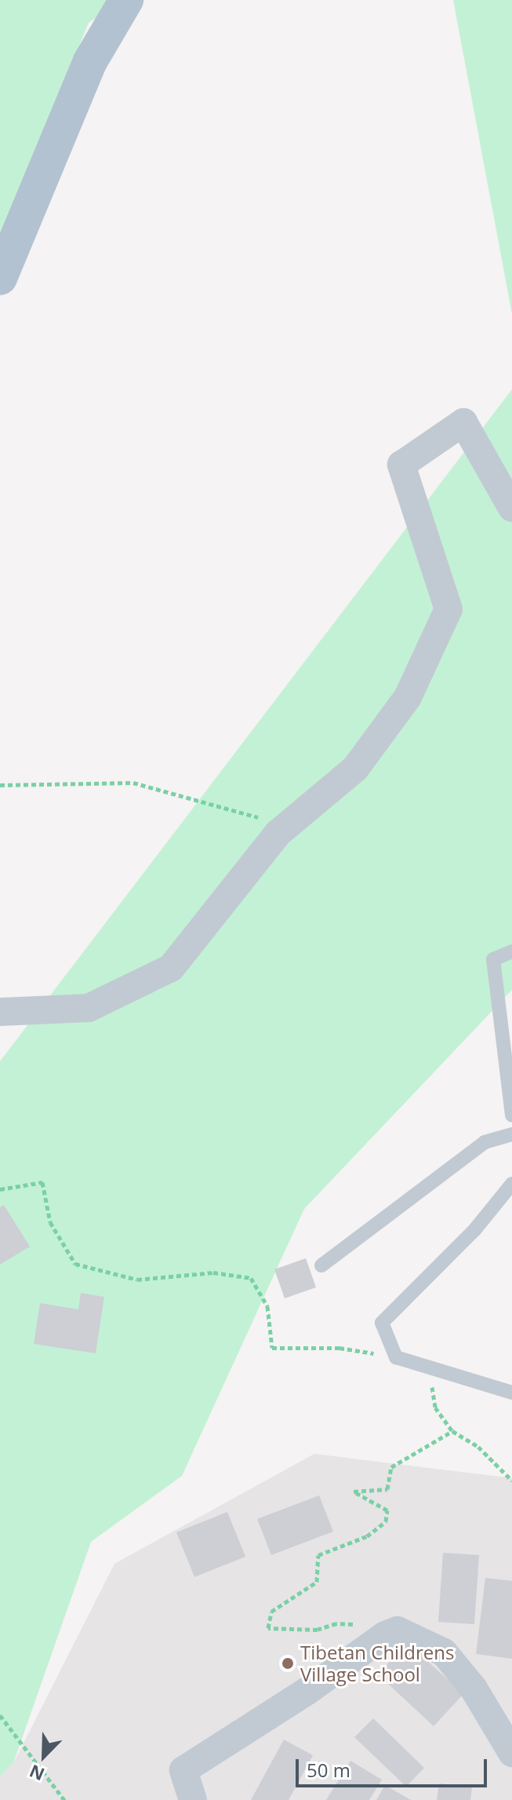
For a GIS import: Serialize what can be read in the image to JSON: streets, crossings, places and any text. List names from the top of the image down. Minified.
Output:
{"places":["Tibetan Childrens Village School"],"scale_bar":"50 m","north":"bottom left"}
